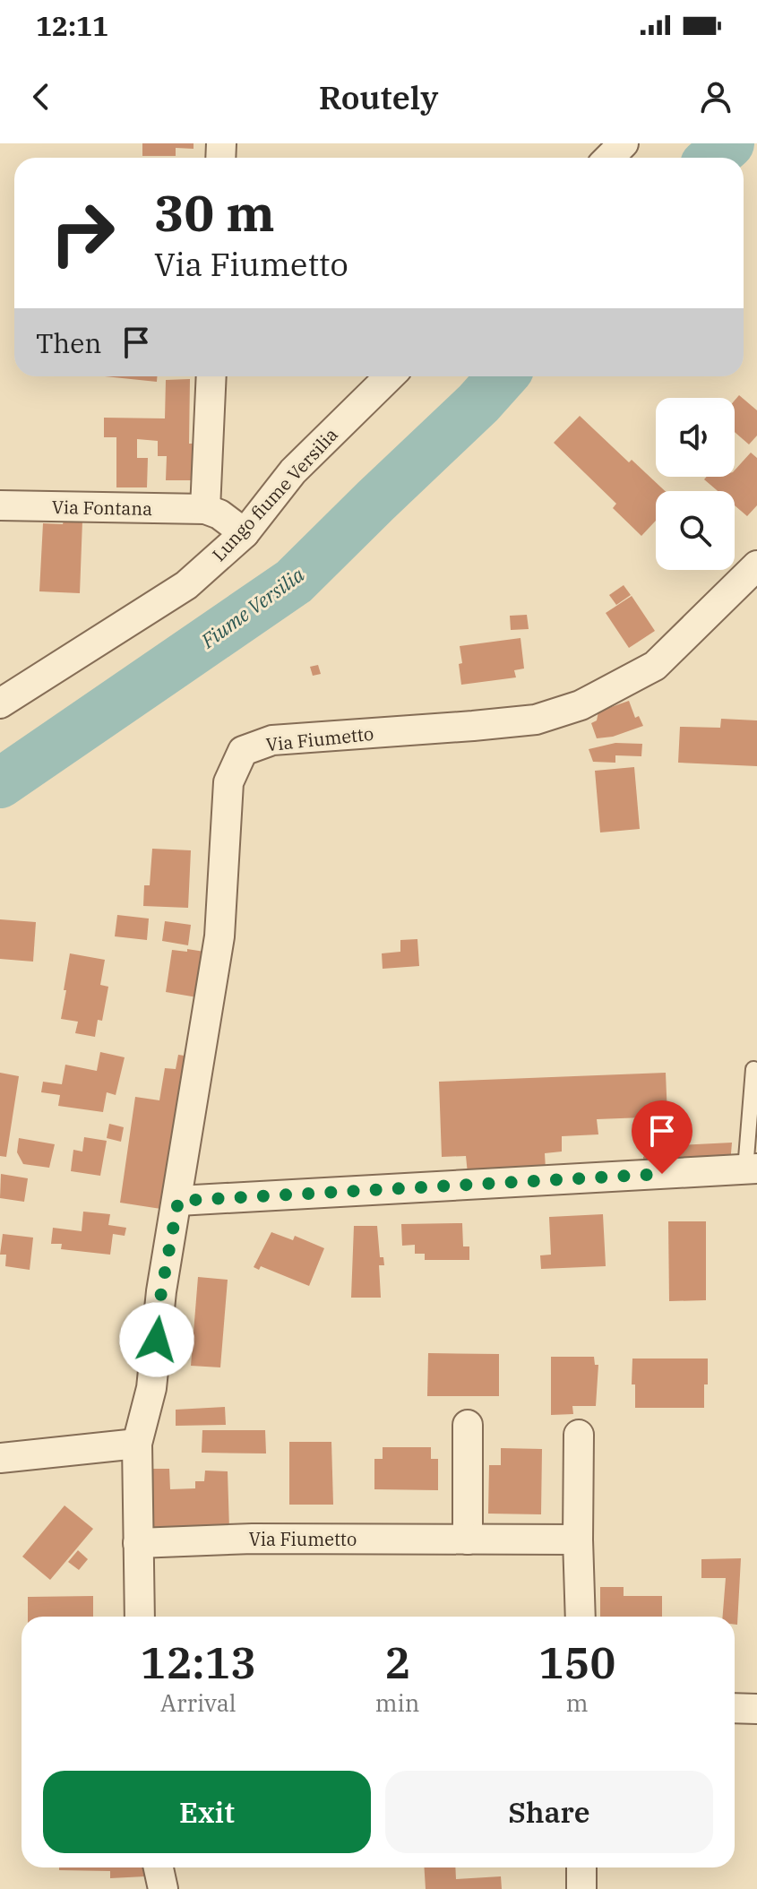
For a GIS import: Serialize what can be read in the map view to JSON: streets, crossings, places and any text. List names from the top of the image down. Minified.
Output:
{"streets":{"street":["Lungo fiume Versilia","Via Fontana","Via Fiumetto"]},"crossings":[["Lungo fiume Versilia","Via Fontana"]],"water":["Fiume Versilia"],"page":{"status":"12:11","header":"Routely","turn":["30 m","Via Fiumetto"],"then":"Then","eta":["12:13","Arrival","2","min","150","m"],"buttons":["Exit","Share"]}}
